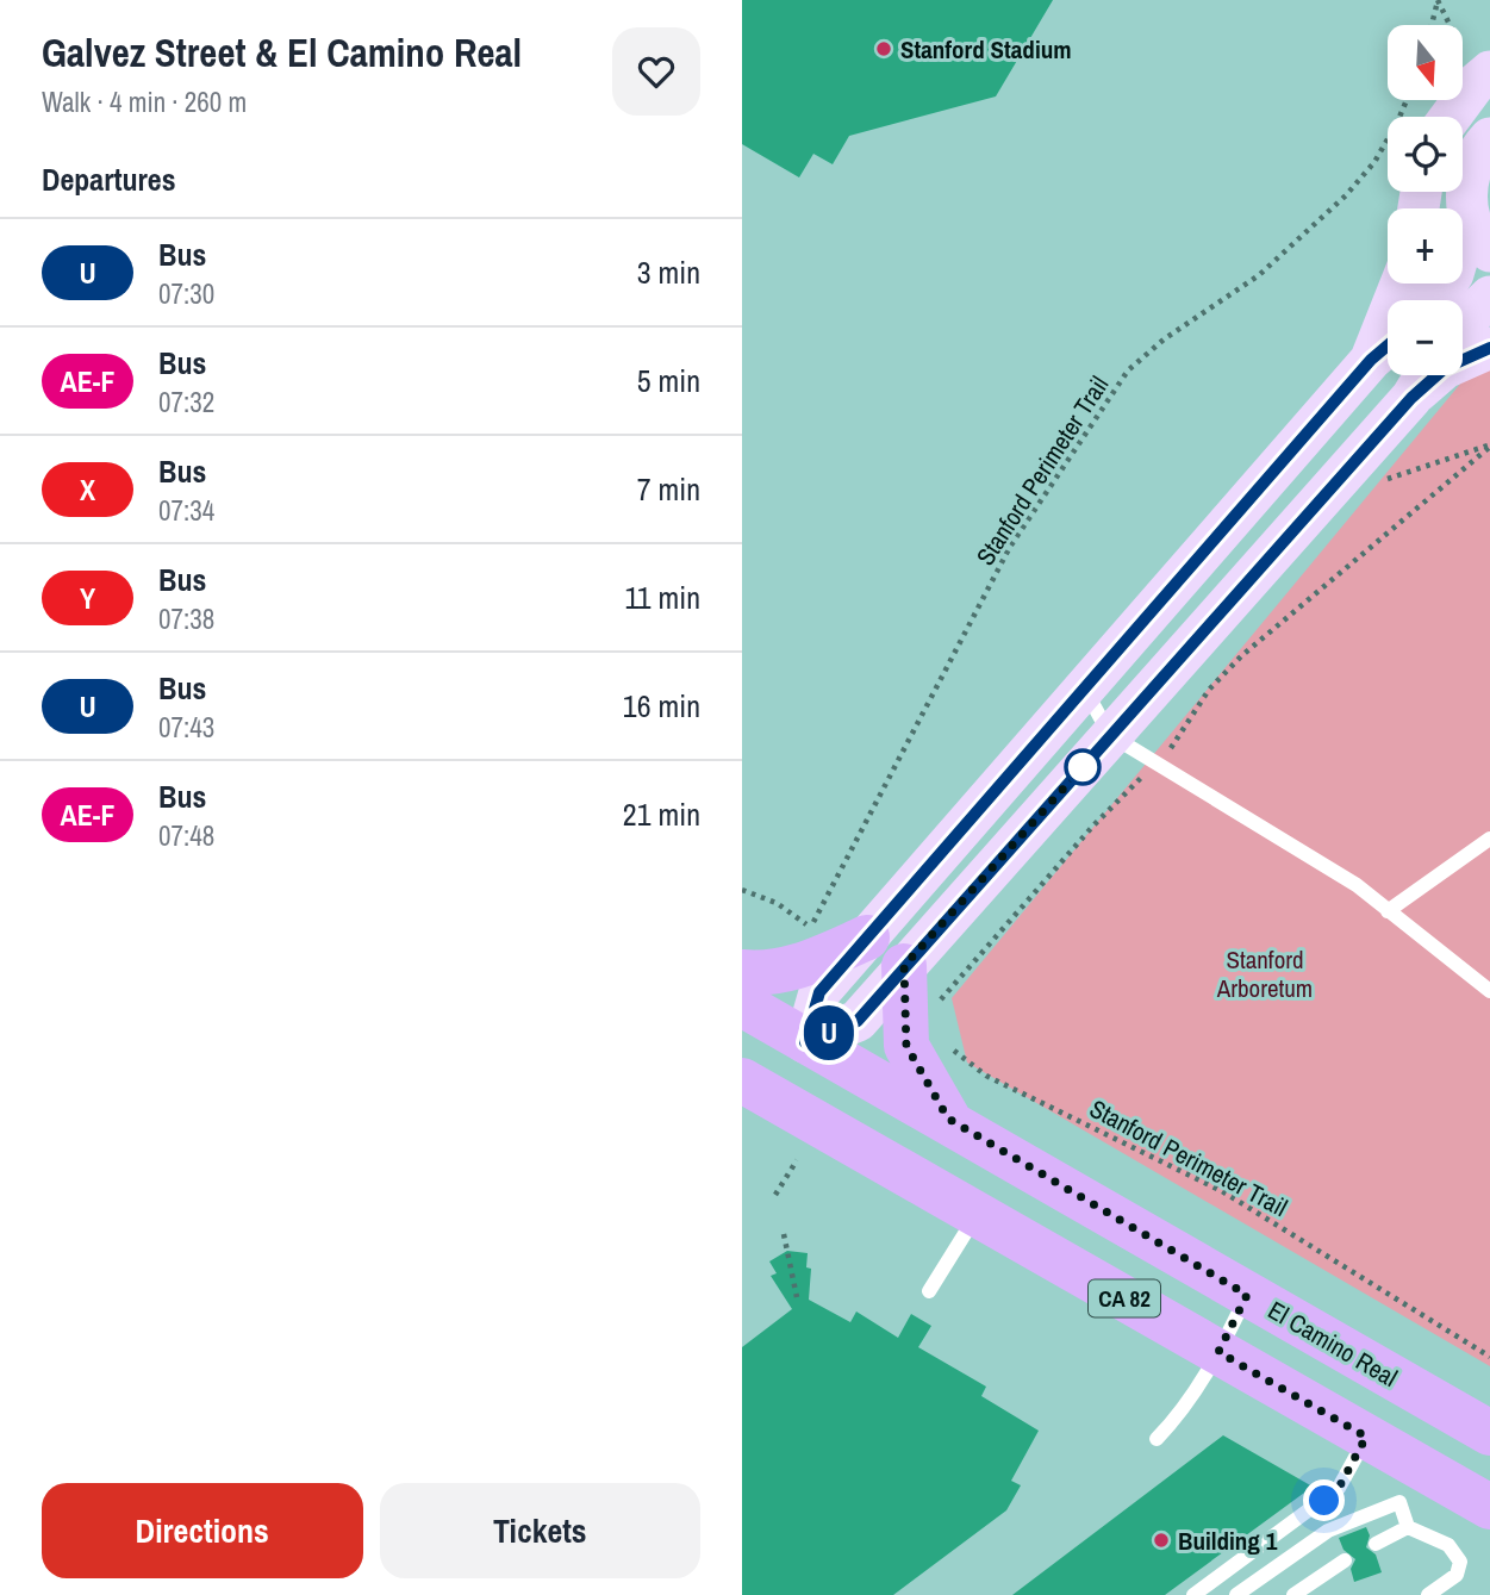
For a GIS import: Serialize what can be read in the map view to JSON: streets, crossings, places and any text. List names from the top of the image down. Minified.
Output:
{"streets":{"main road":["CA 82","El Camino Real"],"path":["Stanford Perimeter Trail"]},"parks":["Stanford Arboretum"],"places":["Stanford Stadium","Building 1"],"lines":["bus line U"],"north":"bottom","page":{"heading":[["Galvez Street & El Camino Real","Walk · 4 min · 260 m"],"Departures"],"on_map":"U","map_buttons":["+","−"],"list":[{"mark":"U","name":"Bus","note":"07:30","value":"3 min"},{"mark":"AE-F","name":"Bus","note":"07:32","value":"5 min"},{"mark":"X","name":"Bus","note":"07:34","value":"7 min"},{"mark":"Y","name":"Bus","note":"07:38","value":"11 min"},{"mark":"U","name":"Bus","note":"07:43","value":"16 min"},{"mark":"AE-F","name":"Bus","note":"07:48","value":"21 min"}],"buttons":["Directions","Tickets"]}}
